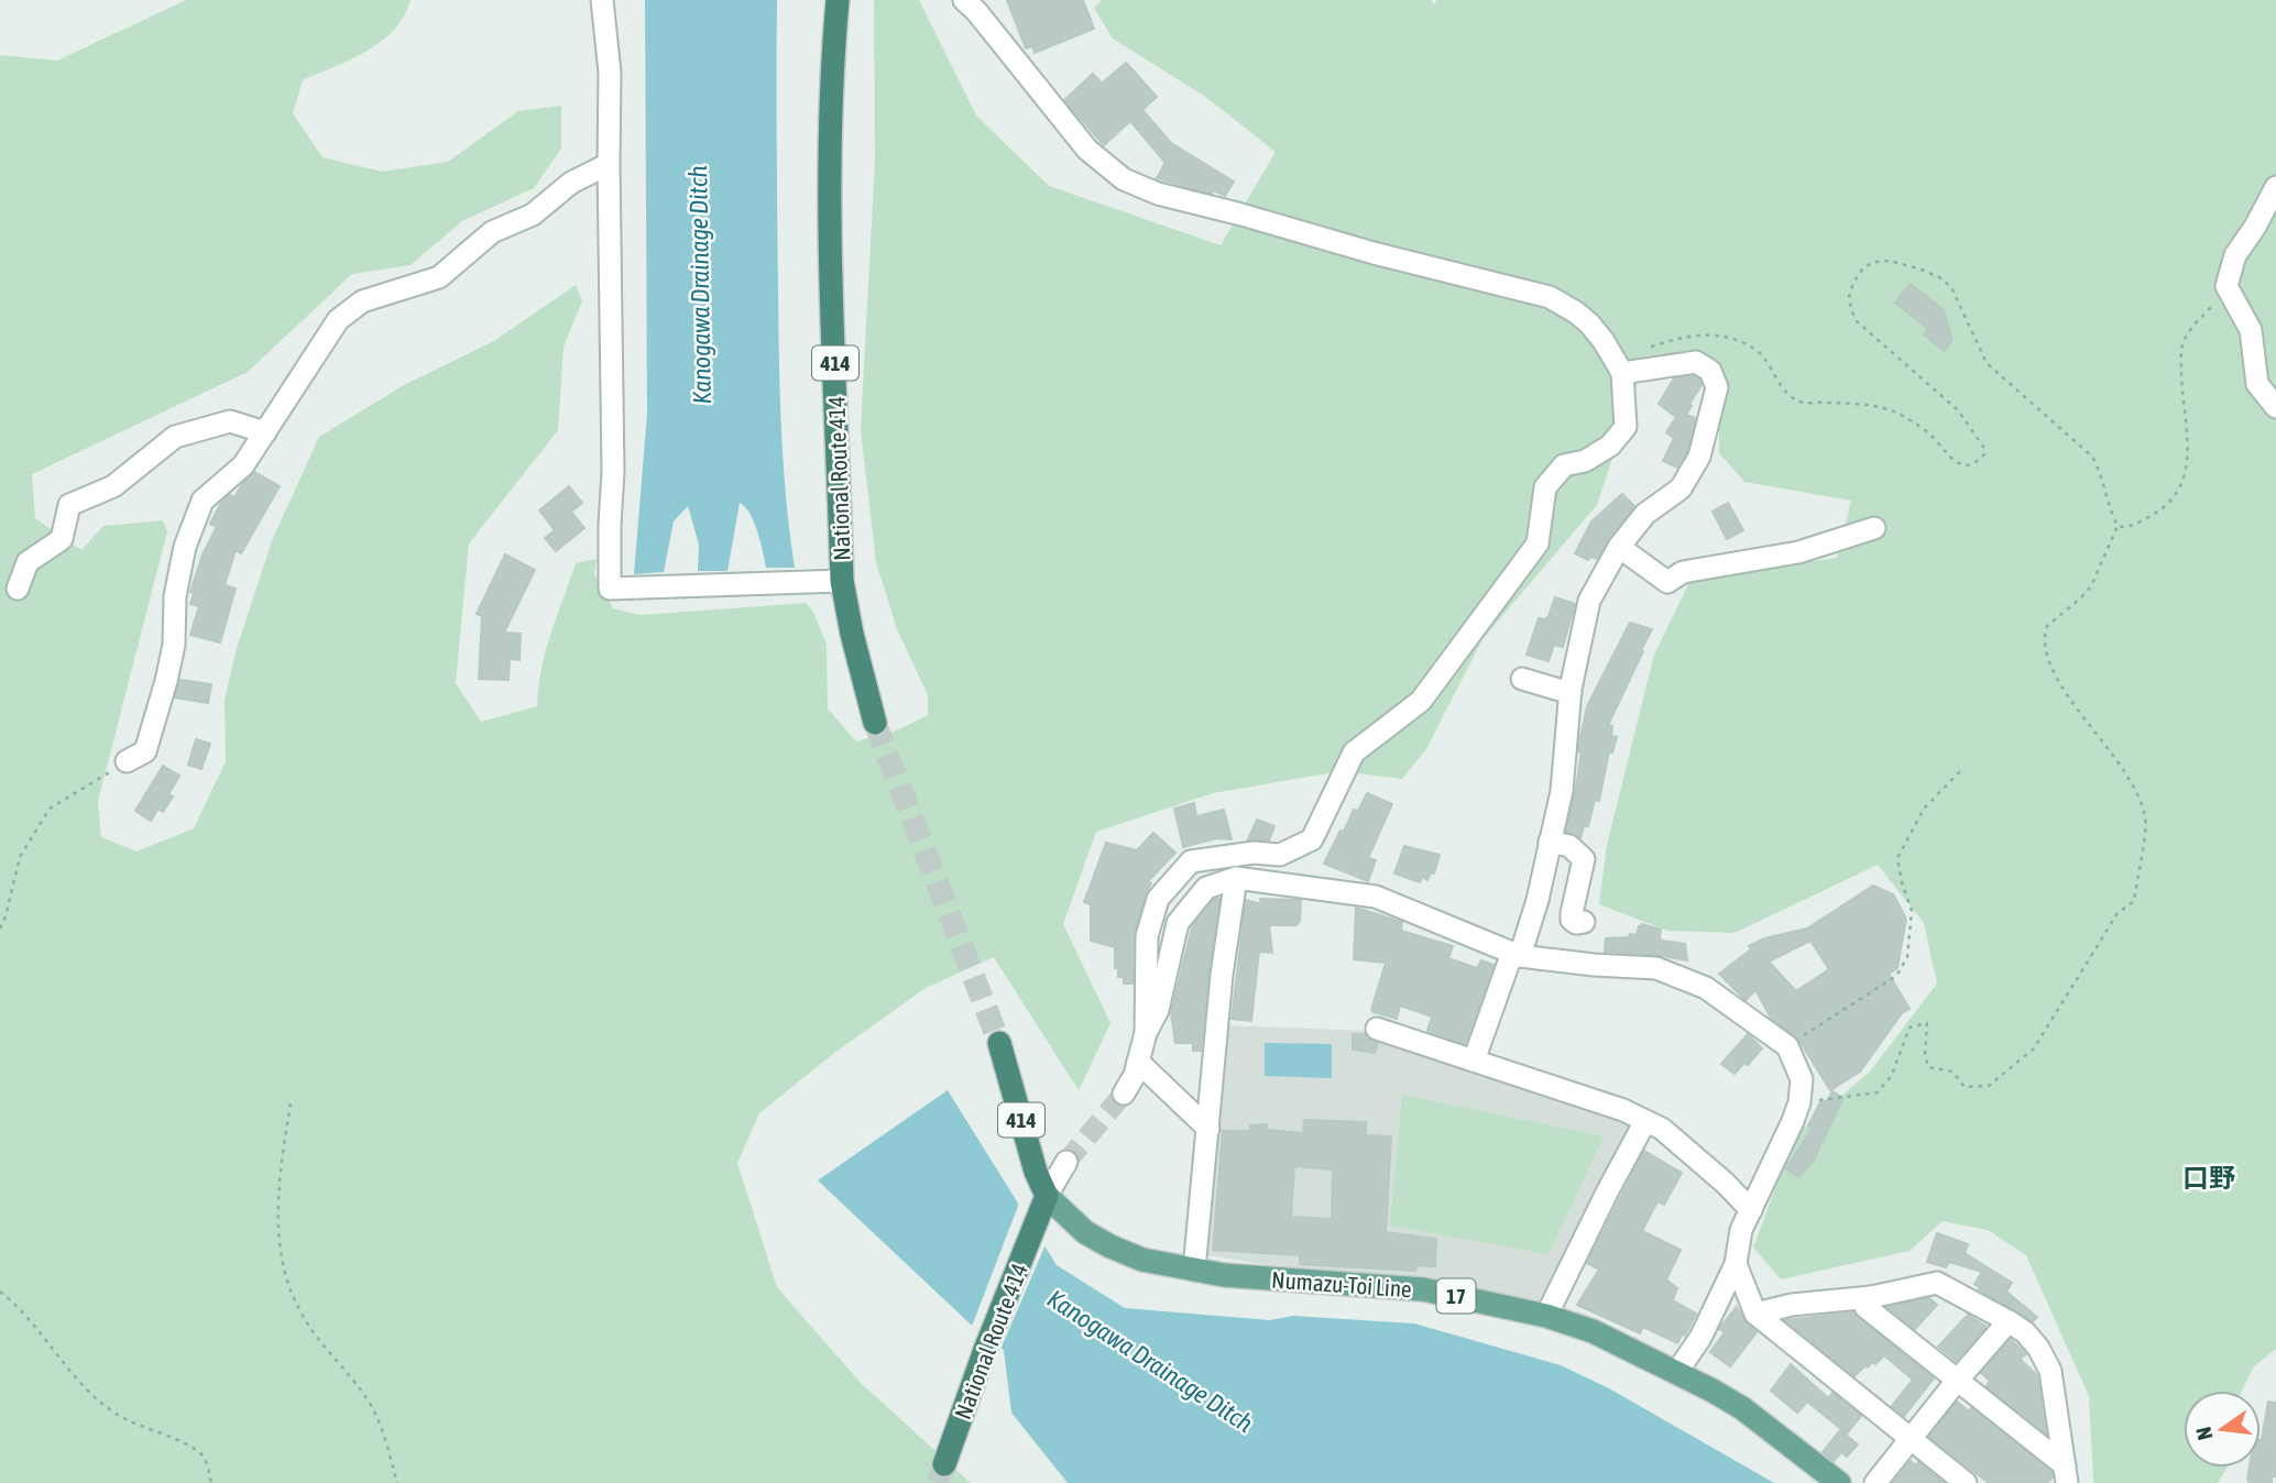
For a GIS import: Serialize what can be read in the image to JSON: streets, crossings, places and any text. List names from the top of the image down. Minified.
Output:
{"streets":{"highway":["414","National Route 414"],"main road":["Numazu-Toi Line","17"]},"crossings":[["414","National Route 414"],["414","Numazu-Toi Line"],["National Route 414","Numazu-Toi Line"]],"districts":["口野"],"water":["Kanogawa Drainage Ditch"],"north":"left"}
